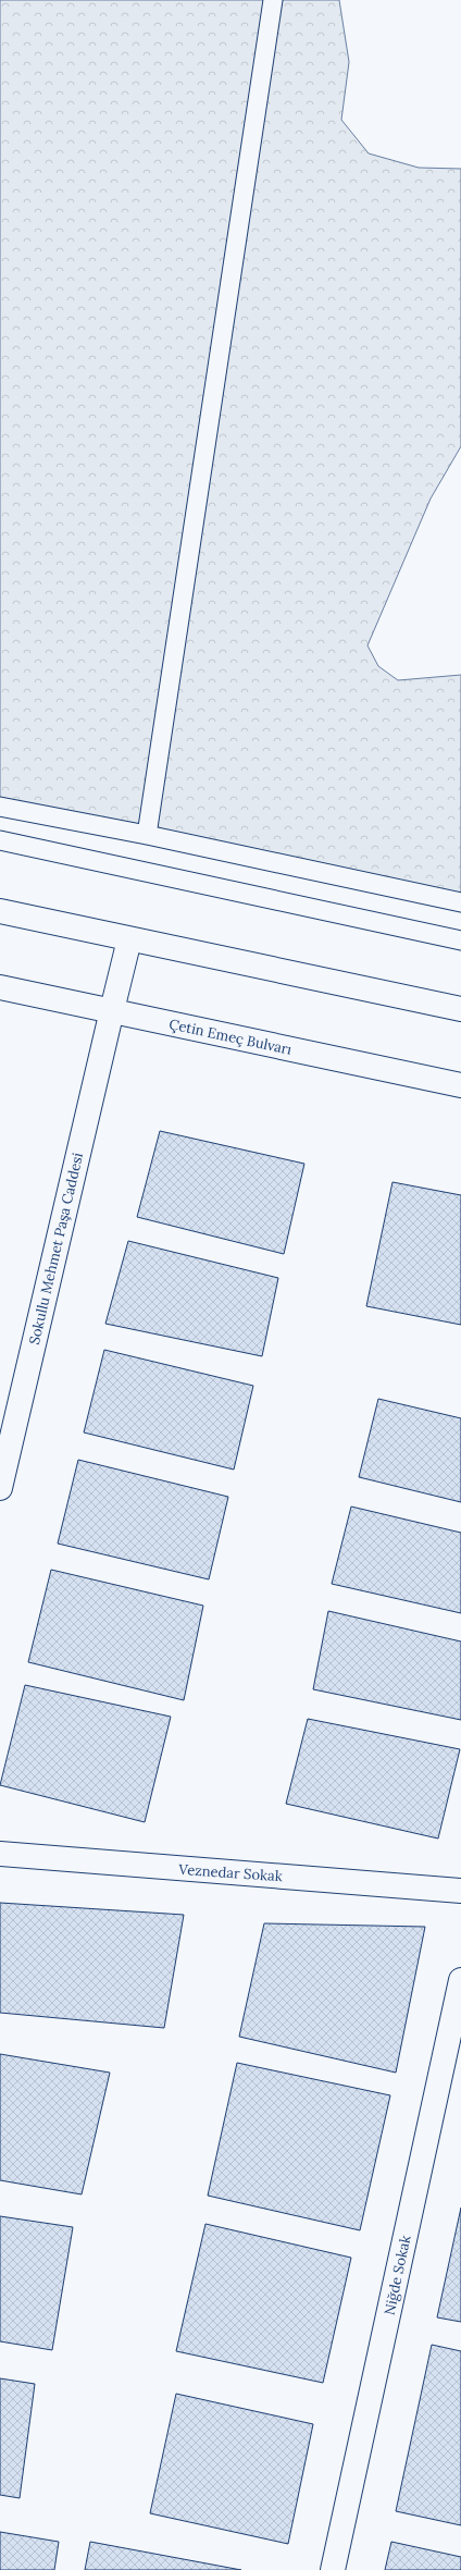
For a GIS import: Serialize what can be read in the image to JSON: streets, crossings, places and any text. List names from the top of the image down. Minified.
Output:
{"streets":{"main road":["Çetin Emeç Bulvarı","Sokullu Mehmet Paşa Caddesi","Veznedar Sokak","Niğde Sokak"]},"crossings":[["Çetin Emeç Bulvarı","Sokullu Mehmet Paşa Caddesi"]]}
